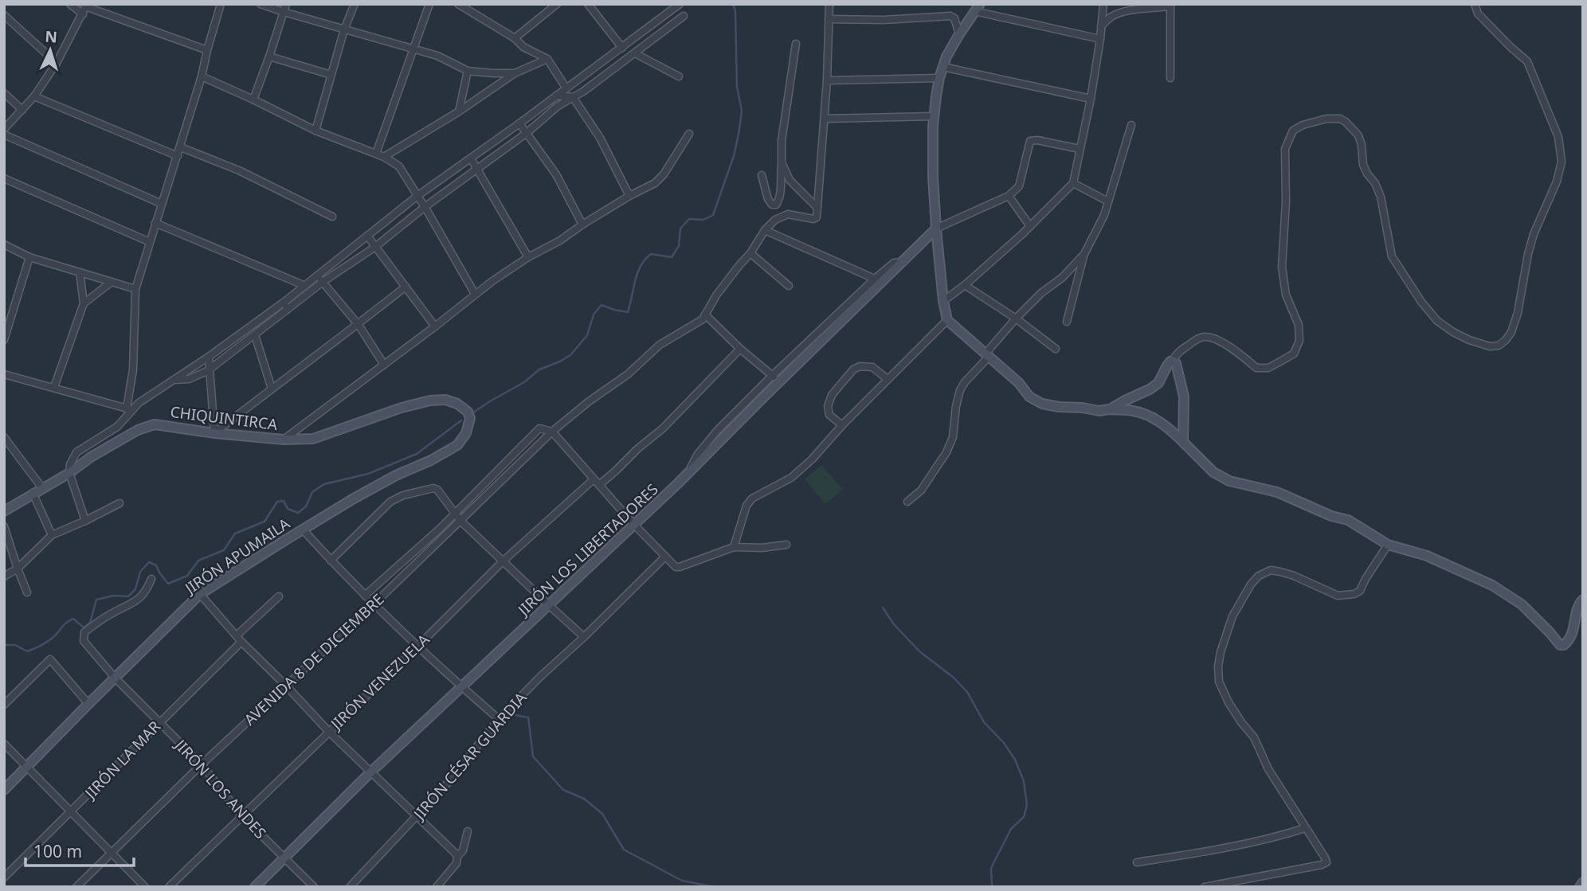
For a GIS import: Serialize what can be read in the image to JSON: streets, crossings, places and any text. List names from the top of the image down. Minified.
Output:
{"streets":{"street":["CHIQUINTIRCA","JIRÓN LOS LIBERTADORES","JIRÓN APUMAILA","AVENIDA 8 DE DICIEMBRE","JIRÓN VENEZUELA","JIRÓN CÉSAR GUARDIA","JIRÓN LA MAR","JIRÓN LOS ANDES"]},"crossings":[["CHIQUINTIRCA","JIRÓN APUMAILA"],["JIRÓN LOS LIBERTADORES","JIRÓN LOS ANDES"],["JIRÓN APUMAILA","JIRÓN LOS ANDES"],["AVENIDA 8 DE DICIEMBRE","JIRÓN LOS ANDES"],["JIRÓN VENEZUELA","JIRÓN LOS ANDES"],["JIRÓN LA MAR","JIRÓN LOS ANDES"]],"scale_bar":"100 m","north":"top"}
